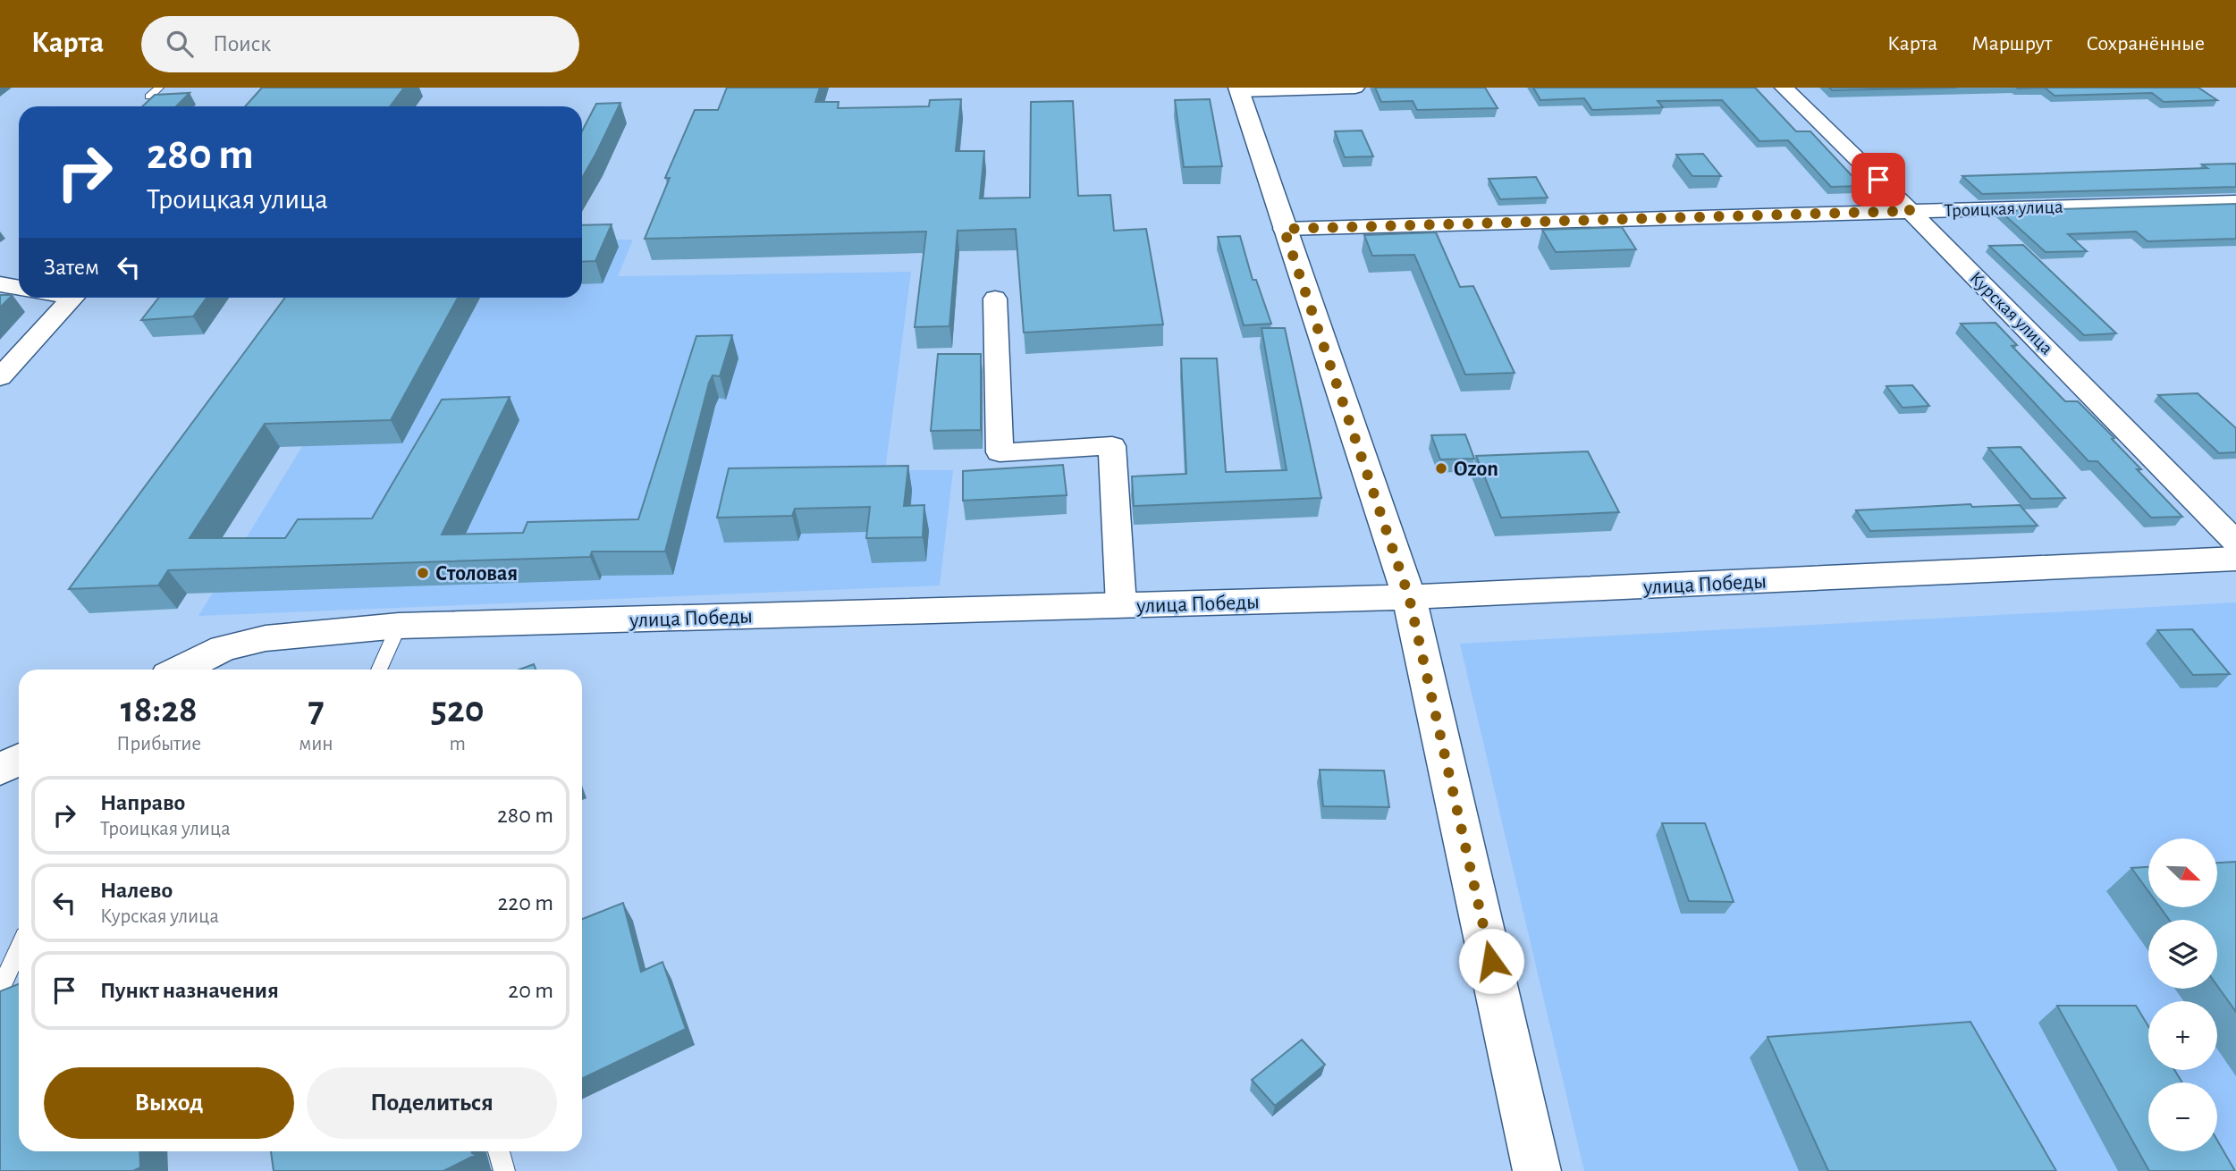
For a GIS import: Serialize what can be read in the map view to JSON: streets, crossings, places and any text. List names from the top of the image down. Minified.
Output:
{"streets":{"street":["Троицкая улица","Курская улица","улица Победы"]},"crossings":[["Троицкая улица","Курская улица"]],"places":["Ozon","Столовая"],"north":"bottom right","page":{"header":"Карта","search":"Поиск","nav":["Карта","Маршрут","Сохранённые"],"turn":["280 m","Троицкая улица"],"then":"Затем","eta":["18:28","Прибытие","7","мин","520","m"],"list":[{"name":"Направо","note":"Троицкая улица","value":"280 m"},{"name":"Налево","note":"Курская улица","value":"220 m"},{"name":"Пункт назначения","value":"20 m"}],"map_buttons":["+","−"],"buttons":["Выход","Поделиться"]}}
